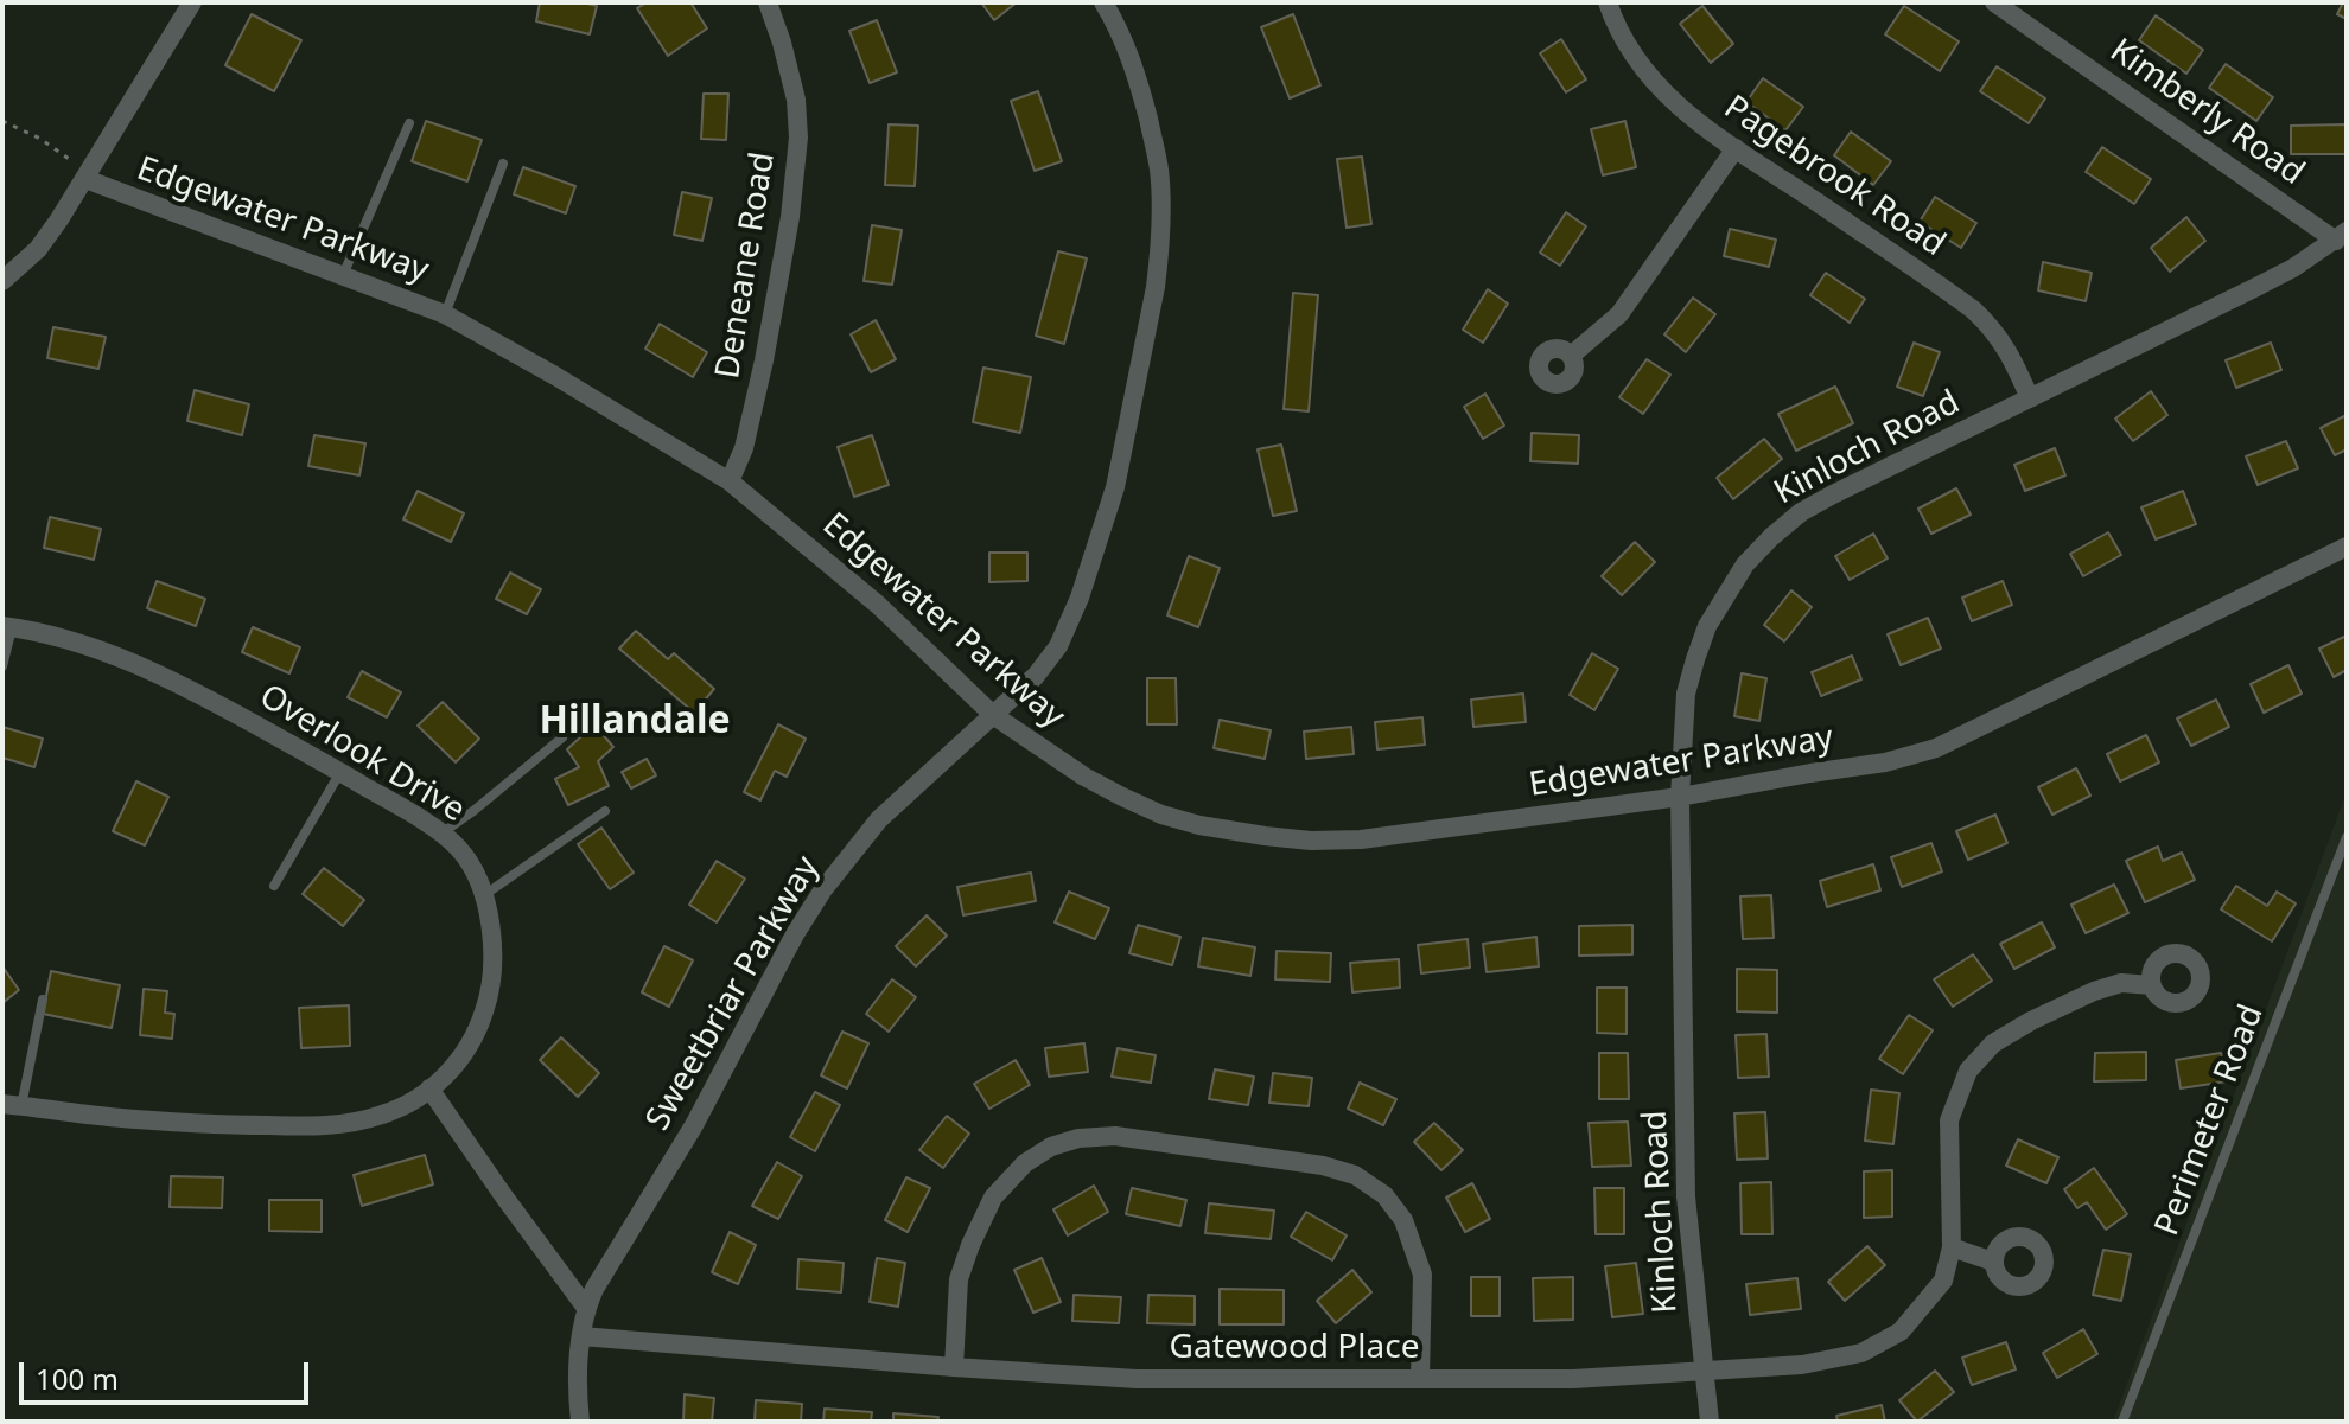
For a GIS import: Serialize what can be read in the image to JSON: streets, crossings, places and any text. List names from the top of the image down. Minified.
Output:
{"streets":{"street":["Kimberly Road","Pagebrook Road","Edgewater Parkway","Deneane Road","Kinloch Road","Overlook Drive","Sweetbriar Parkway","Gatewood Place"],"lane":["Perimeter Road"]},"crossings":[["Kimberly Road","Kinloch Road"],["Pagebrook Road","Kinloch Road"],["Edgewater Parkway","Deneane Road"],["Edgewater Parkway","Kinloch Road"],["Edgewater Parkway","Sweetbriar Parkway"],["Kinloch Road","Gatewood Place"],["Sweetbriar Parkway","Gatewood Place"]],"districts":["Hillandale"],"scale_bar":"100 m"}
